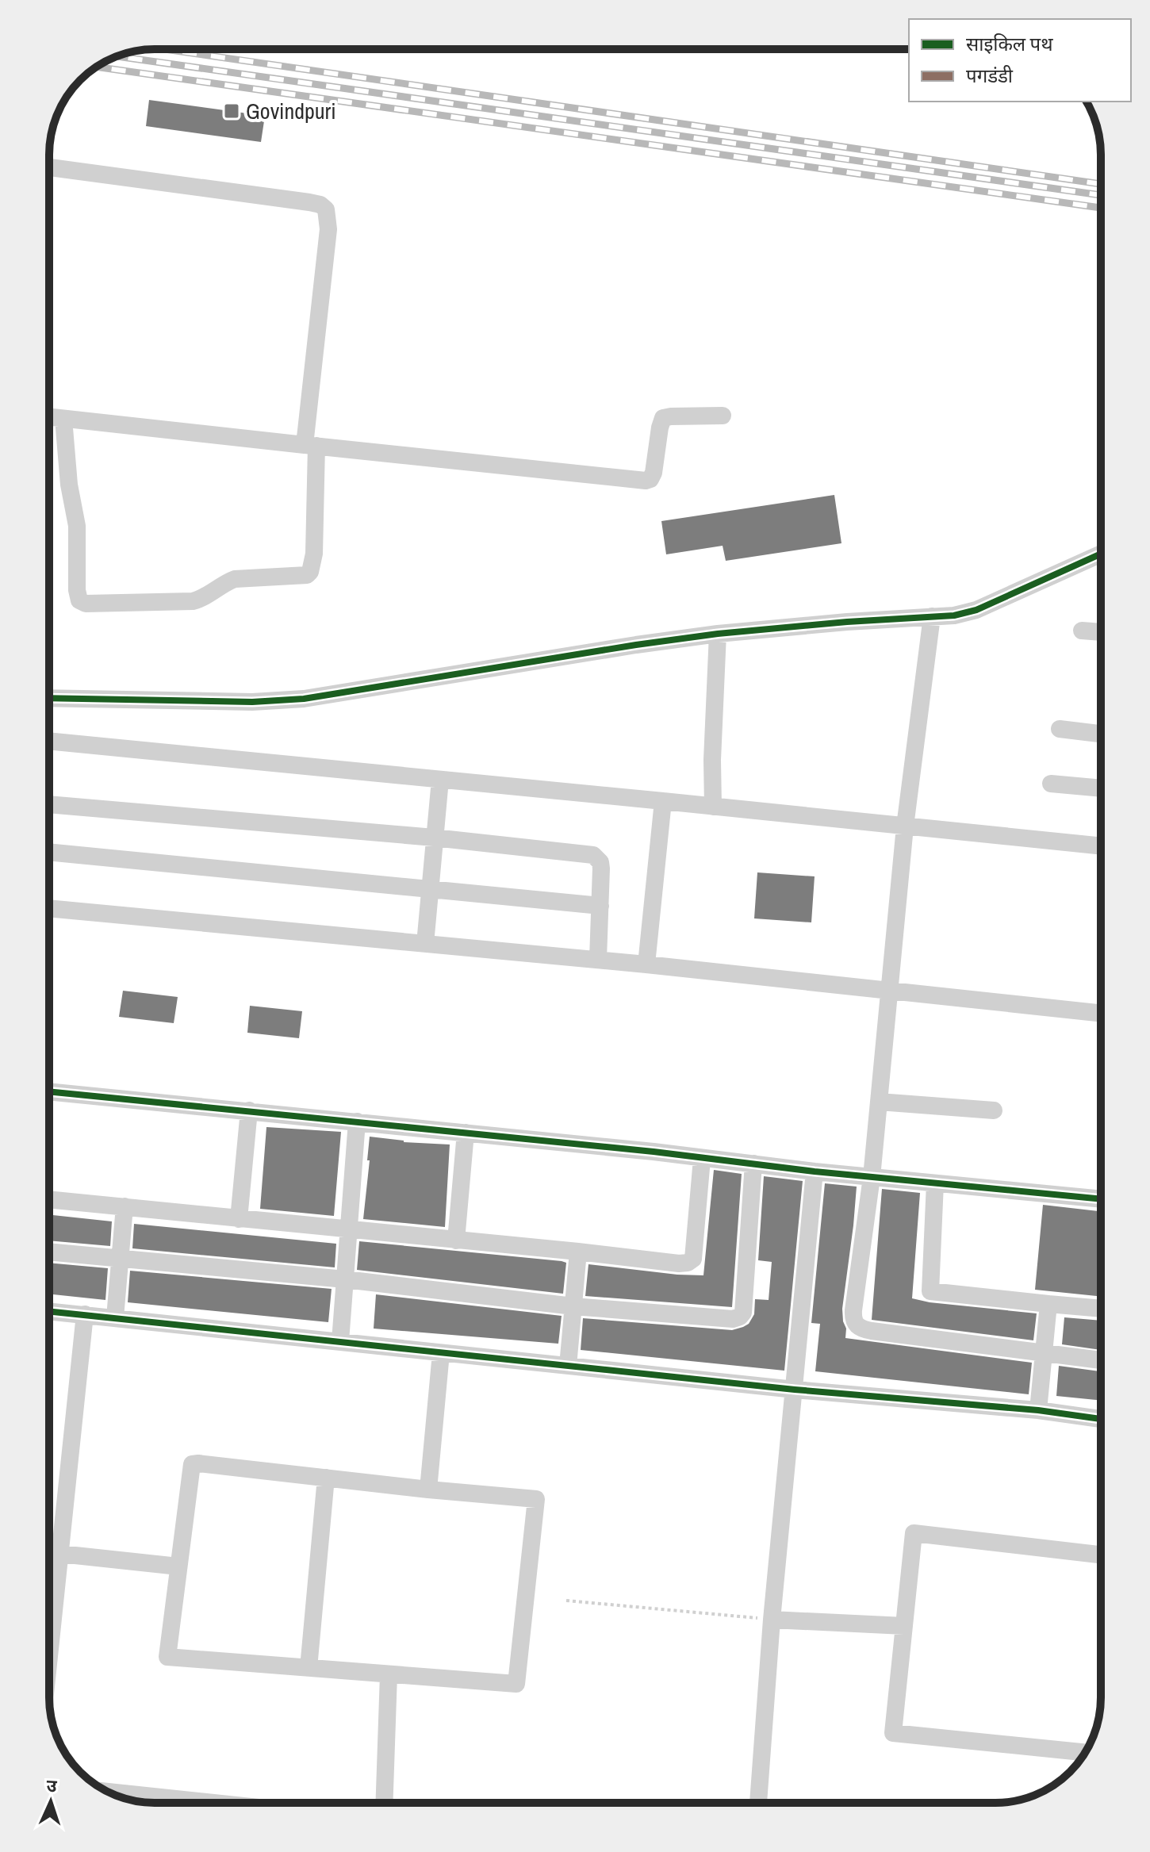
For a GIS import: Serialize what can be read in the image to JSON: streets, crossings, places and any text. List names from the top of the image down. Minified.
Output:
{"places":{"transit":["Govindpuri"]},"legend":["साइकिल पथ","पगडंडी"],"north":"top"}
